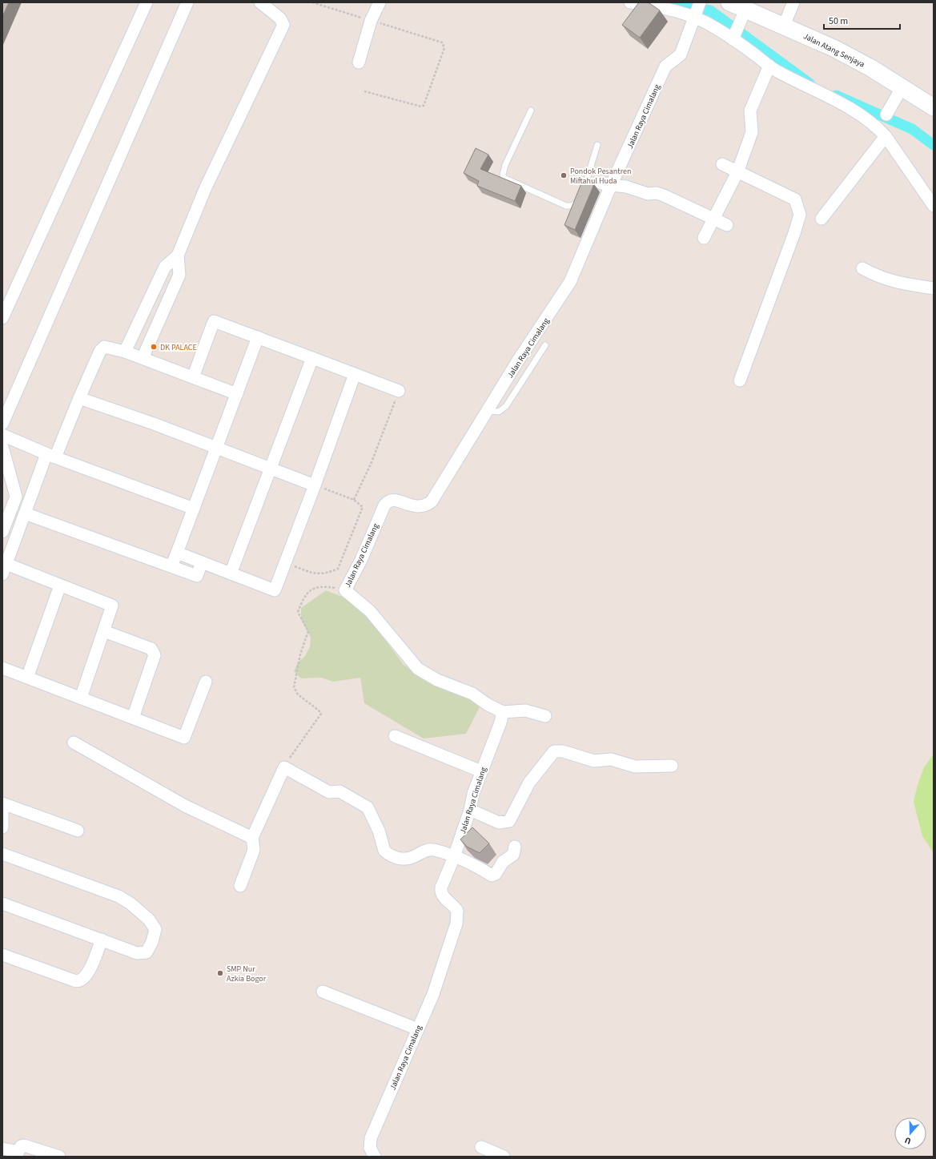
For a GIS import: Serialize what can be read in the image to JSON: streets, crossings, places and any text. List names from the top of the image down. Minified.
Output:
{"streets":{"main road":["Jalan Atang Senjaya"],"street":["Jalan Raya Cimalang"]},"places":["Pondok Pesantren Miftahul Huda","DK PALACE","SMP Nur Azkia Bogor"],"scale_bar":"50 m","north":"bottom"}
